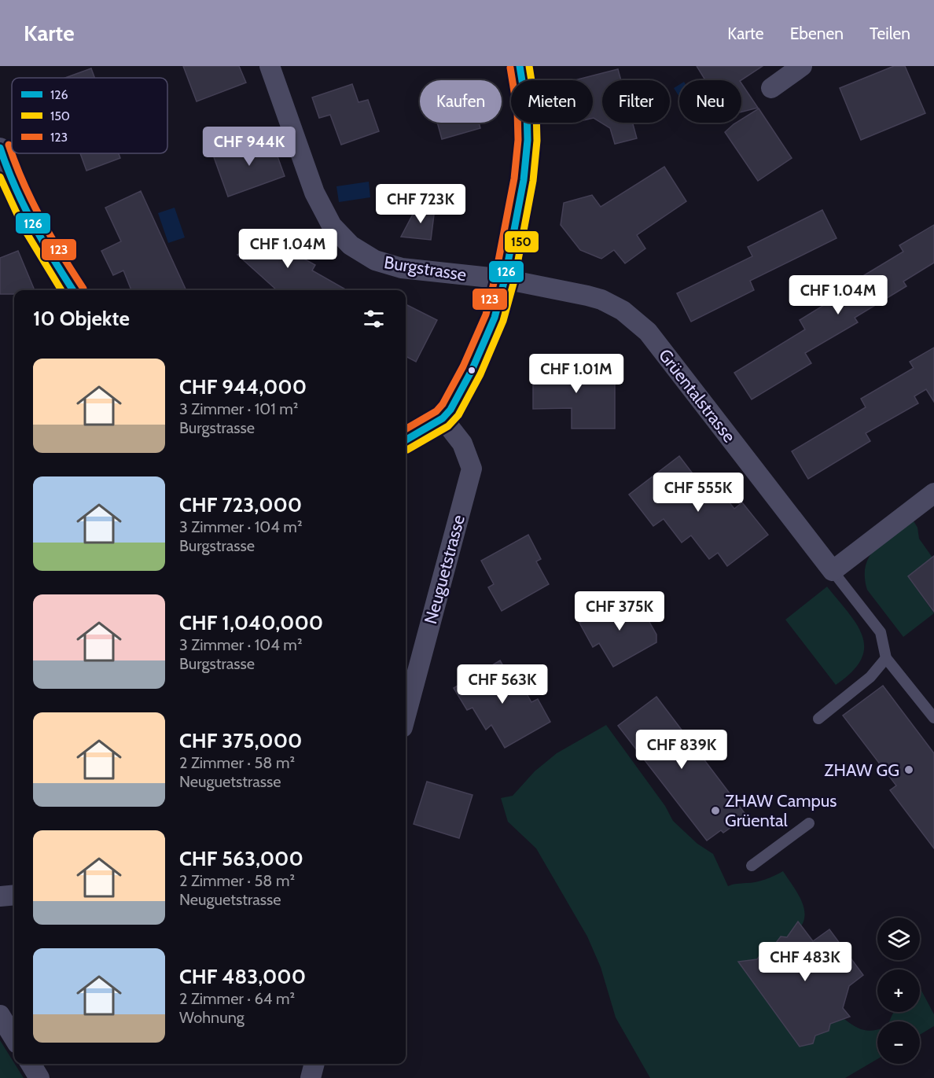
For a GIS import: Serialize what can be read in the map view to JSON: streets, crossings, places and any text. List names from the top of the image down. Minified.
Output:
{"streets":{"street":["Burgstrasse","Grüentalstrasse","Neuguetstrasse"]},"crossings":[["Burgstrasse","Grüentalstrasse"]],"places":["ZHAW GG","ZHAW Campus Grüental"],"lines":["transit line 126","transit line 150","transit line 123"],"legend":["126","150","123"],"page":{"header":"Karte","nav":["Karte","Ebenen","Teilen"],"chip":["Kaufen","Mieten","Filter","Neu"],"price":["CHF 944K","CHF 723K","CHF 1.04M","CHF 1.04M","CHF 1.01M","CHF 555K","CHF 375K","CHF 563K","CHF 839K","CHF 483K"],"heading":"10 Objekte","list":[{"name":"CHF 944,000","note":"3 Zimmer · 101 m² · Burgstrasse"},{"name":"CHF 723,000","note":"3 Zimmer · 104 m² · Burgstrasse"},{"name":"CHF 1,040,000","note":"3 Zimmer · 104 m² · Burgstrasse"},{"name":"CHF 375,000","note":"2 Zimmer · 58 m² · Neuguetstrasse"},{"name":"CHF 563,000","note":"2 Zimmer · 58 m² · Neuguetstrasse"},{"name":"CHF 483,000","note":"2 Zimmer · 64 m² · Wohnung"}],"map_buttons":["+","−"]}}
